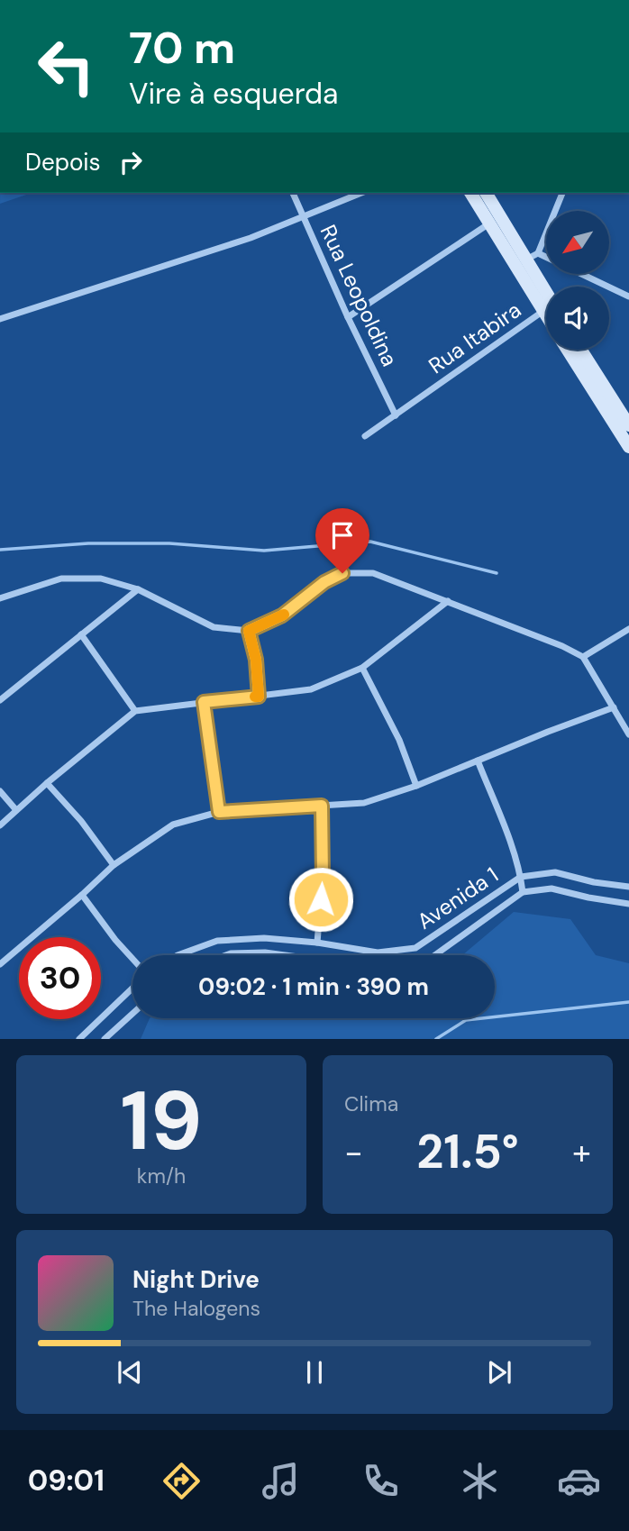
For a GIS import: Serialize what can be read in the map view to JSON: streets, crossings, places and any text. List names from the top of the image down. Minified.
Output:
{"streets":{"street":["Rua Leopoldina","Rua Itabira","Avenida 1"]},"crossings":[["Rua Leopoldina","Rua Itabira"]],"north":"bottom left","page":{"turn":["70 m","Vire à esquerda"],"then":"Depois","limit":"30","trip":"09:02 · 1 min · 390 m","tile":[["19","km/h"],"Clima"],"heat":["−","21.5°","+"],"song":["Night Drive","The Halogens"],"tabs":"09:01"}}
